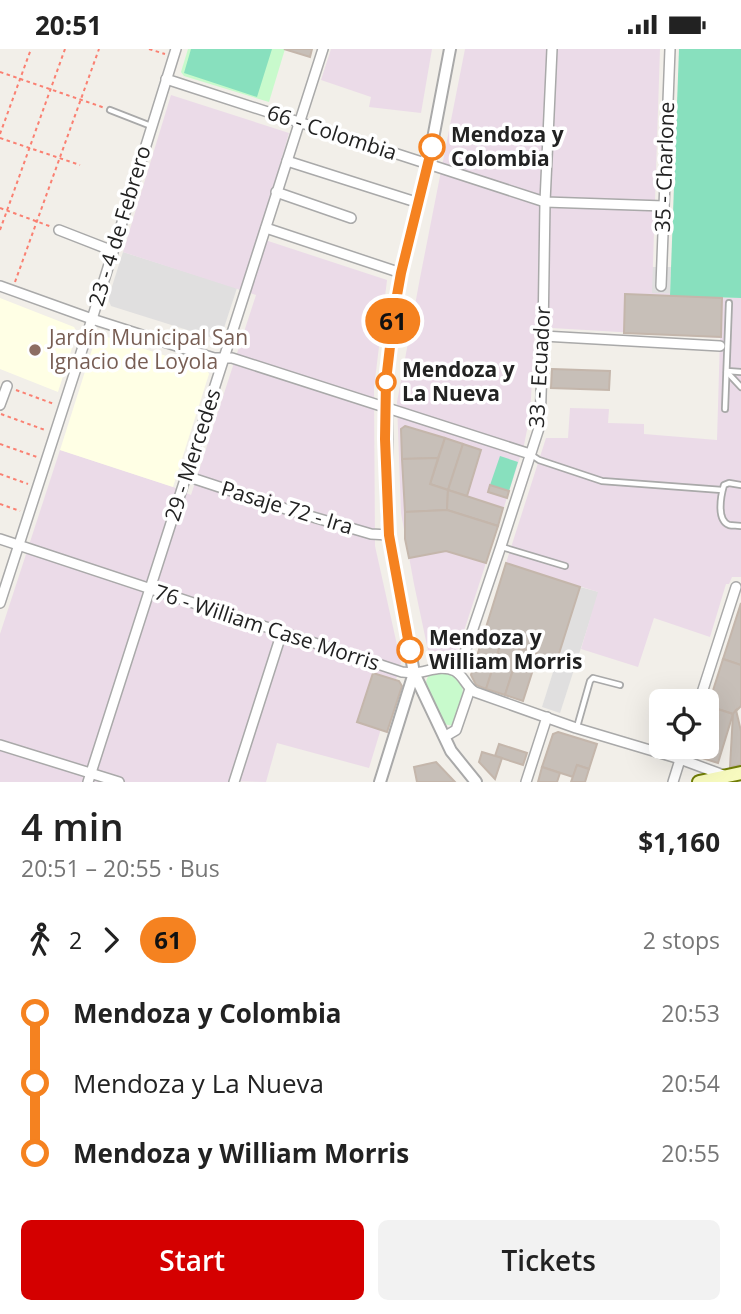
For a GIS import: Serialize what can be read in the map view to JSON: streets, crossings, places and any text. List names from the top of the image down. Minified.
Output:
{"streets":{"street":["66 - Colombia","35 - Charlone","23 - 4 de Febrero","33 - Ecuador","29 - Mercedes","Pasaje 72 - Ira","76 - William Case Morris"]},"crossings":[["66 - Colombia","35 - Charlone"],["66 - Colombia","23 - 4 de Febrero"],["66 - Colombia","33 - Ecuador"],["66 - Colombia","29 - Mercedes"],["23 - 4 de Febrero","76 - William Case Morris"],["33 - Ecuador","76 - William Case Morris"],["29 - Mercedes","Pasaje 72 - Ira"],["29 - Mercedes","76 - William Case Morris"]],"places":["Mendoza y Colombia","Jardín Municipal San Ignacio de Loyola","Mendoza y La Nueva","Mendoza y William Morris"],"lines":["bus line 61"],"page":{"status":"20:51","on_map":"61","heading":["4 min","20:51 – 20:55 · Bus","$1,160"],"legs":["2","61","2 stops"],"list":[{"name":"Mendoza y Colombia","value":"20:53"},{"name":"Mendoza y La Nueva","value":"20:54"},{"name":"Mendoza y William Morris","value":"20:55"}],"buttons":["Start","Tickets"]}}
